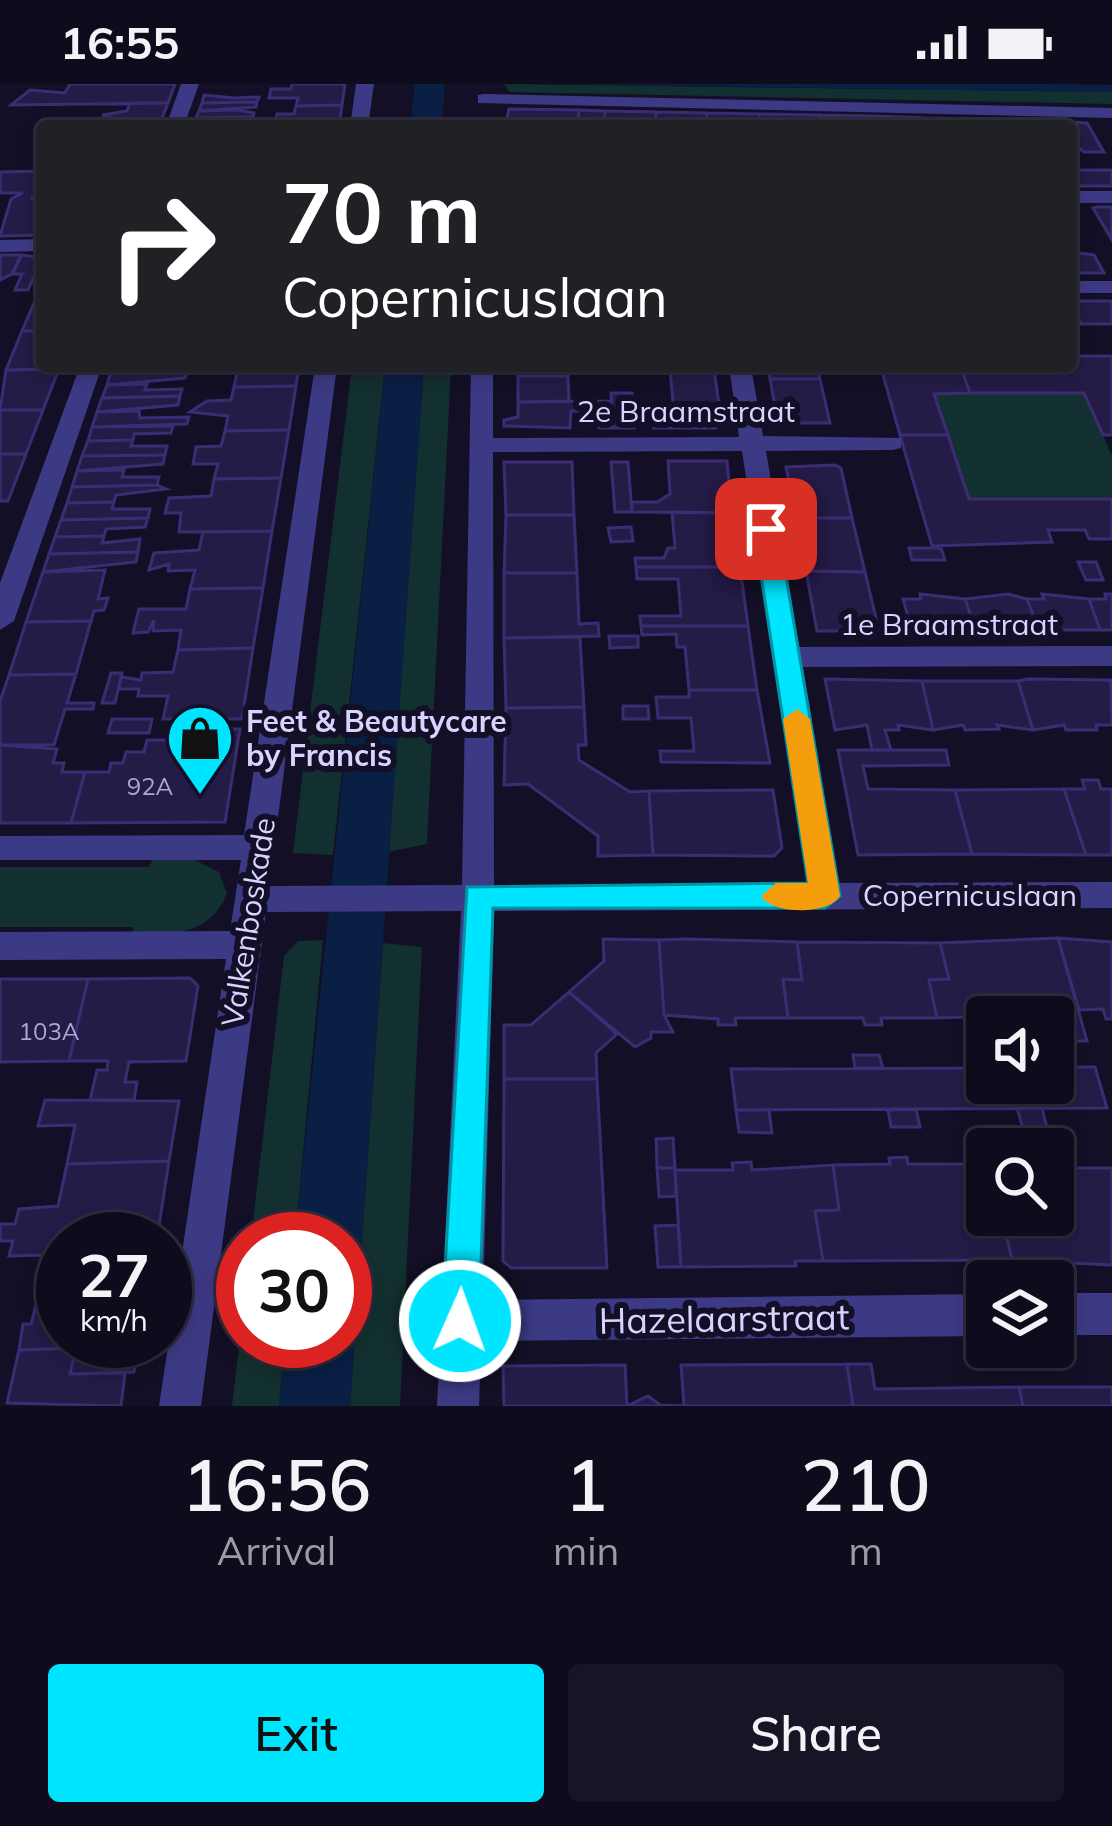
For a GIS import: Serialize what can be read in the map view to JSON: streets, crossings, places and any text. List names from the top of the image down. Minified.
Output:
{"streets":{"street":["2e Braamstraat","1e Braamstraat","Copernicuslaan","Valkenboskade","Hazelaarstraat"]},"crossings":[["Copernicuslaan","Valkenboskade"]],"places":{"shop":["Feet & Beautycare by Francis"]},"house_numbers":["92A","103A"],"page":{"status":"16:55","turn":["70 m","Copernicuslaan"],"speed":"27 km/h","limit":"30","eta":["16:56","Arrival","1","min","210","m"],"buttons":["Exit","Share"]}}
